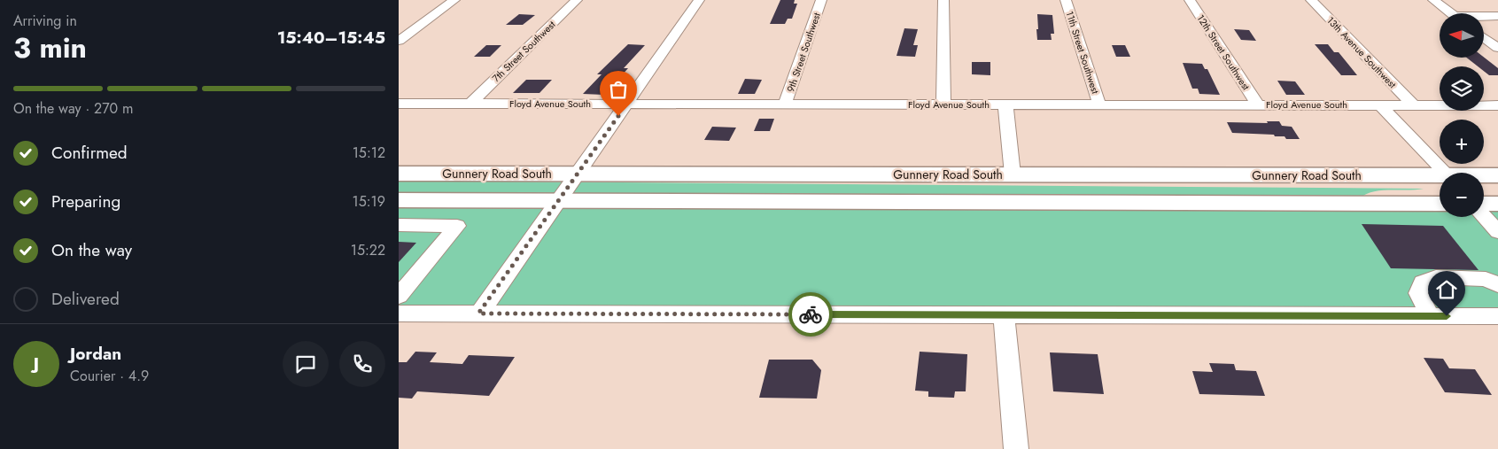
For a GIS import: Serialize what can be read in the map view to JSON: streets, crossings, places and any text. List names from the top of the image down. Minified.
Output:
{"streets":{"main road":["Gunnery Road South"],"street":["7th Street Southwest","9th Street Southwest","11th Street Southwest","12th Street Southwest","13th Avenue Southwest","Floyd Avenue South"]},"crossings":[["7th Street Southwest","Floyd Avenue South"],["9th Street Southwest","Floyd Avenue South"],["11th Street Southwest","Floyd Avenue South"],["12th Street Southwest","Floyd Avenue South"],["13th Avenue Southwest","Floyd Avenue South"]],"north":"left","page":{"heading":["3 min","Arriving in","15:40–15:45"],"panel":["Jordan","Courier · 4.9"],"map_buttons":["+","−"],"bar":"On the way · 270 m","list":[["Confirmed","15:12"],["Preparing","15:19"],["On the way","15:22"],"Delivered"],"round":"J"}}
